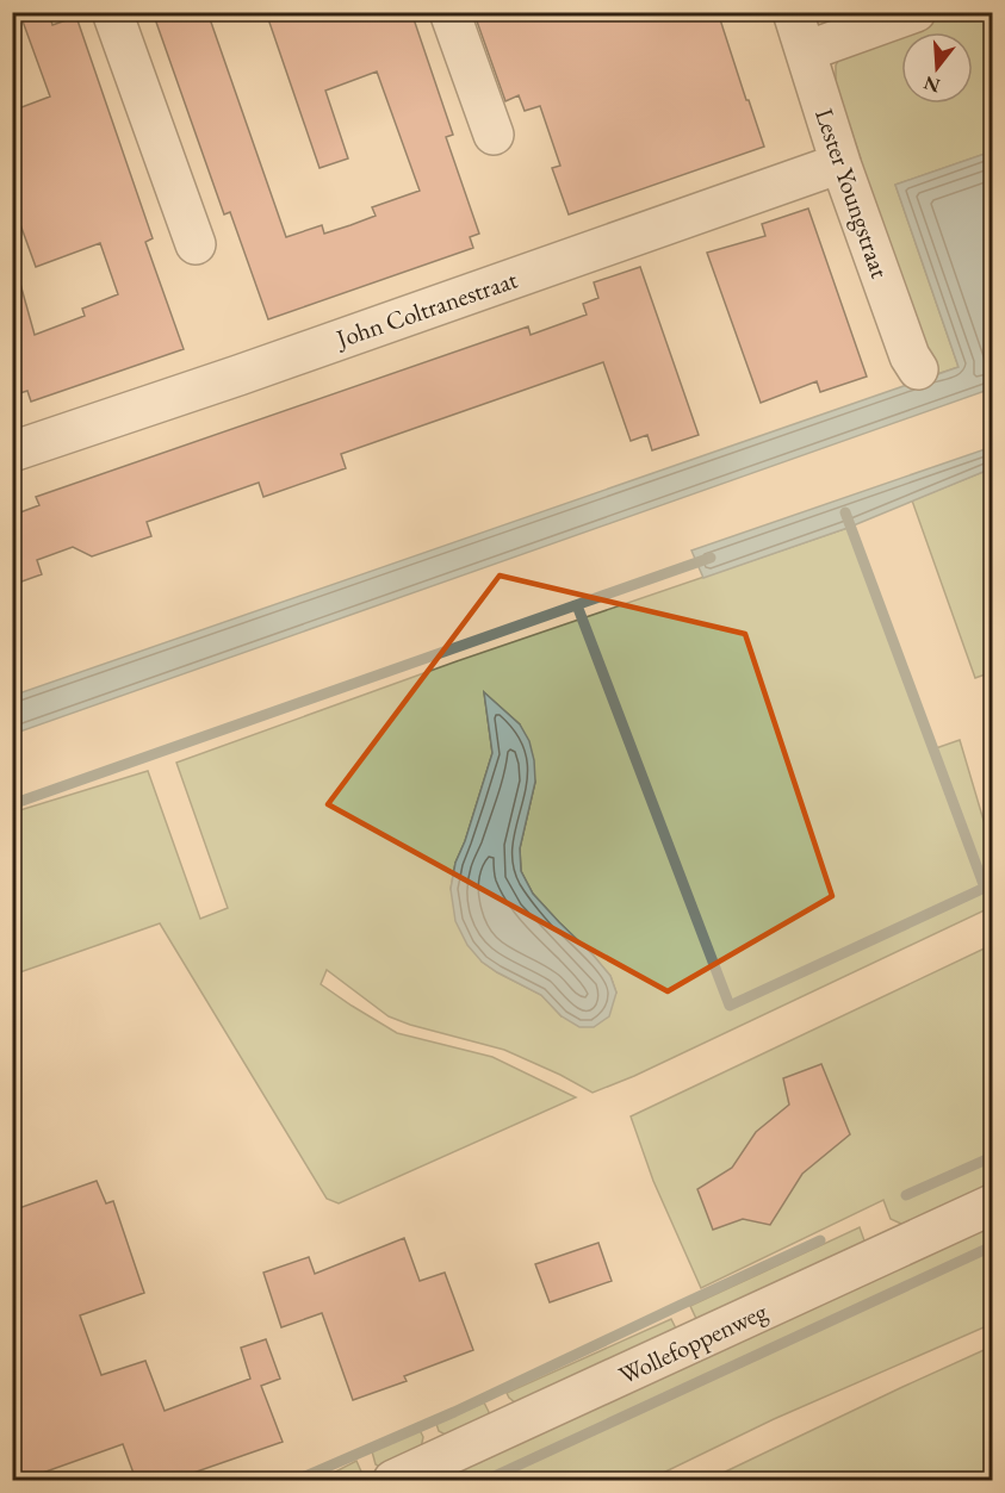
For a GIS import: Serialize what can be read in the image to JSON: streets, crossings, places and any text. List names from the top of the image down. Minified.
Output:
{"streets":{"street":["Lester Youngstraat","John Coltranestraat","Wollefoppenweg"]},"crossings":[["Lester Youngstraat","John Coltranestraat"]],"north":"bottom"}
